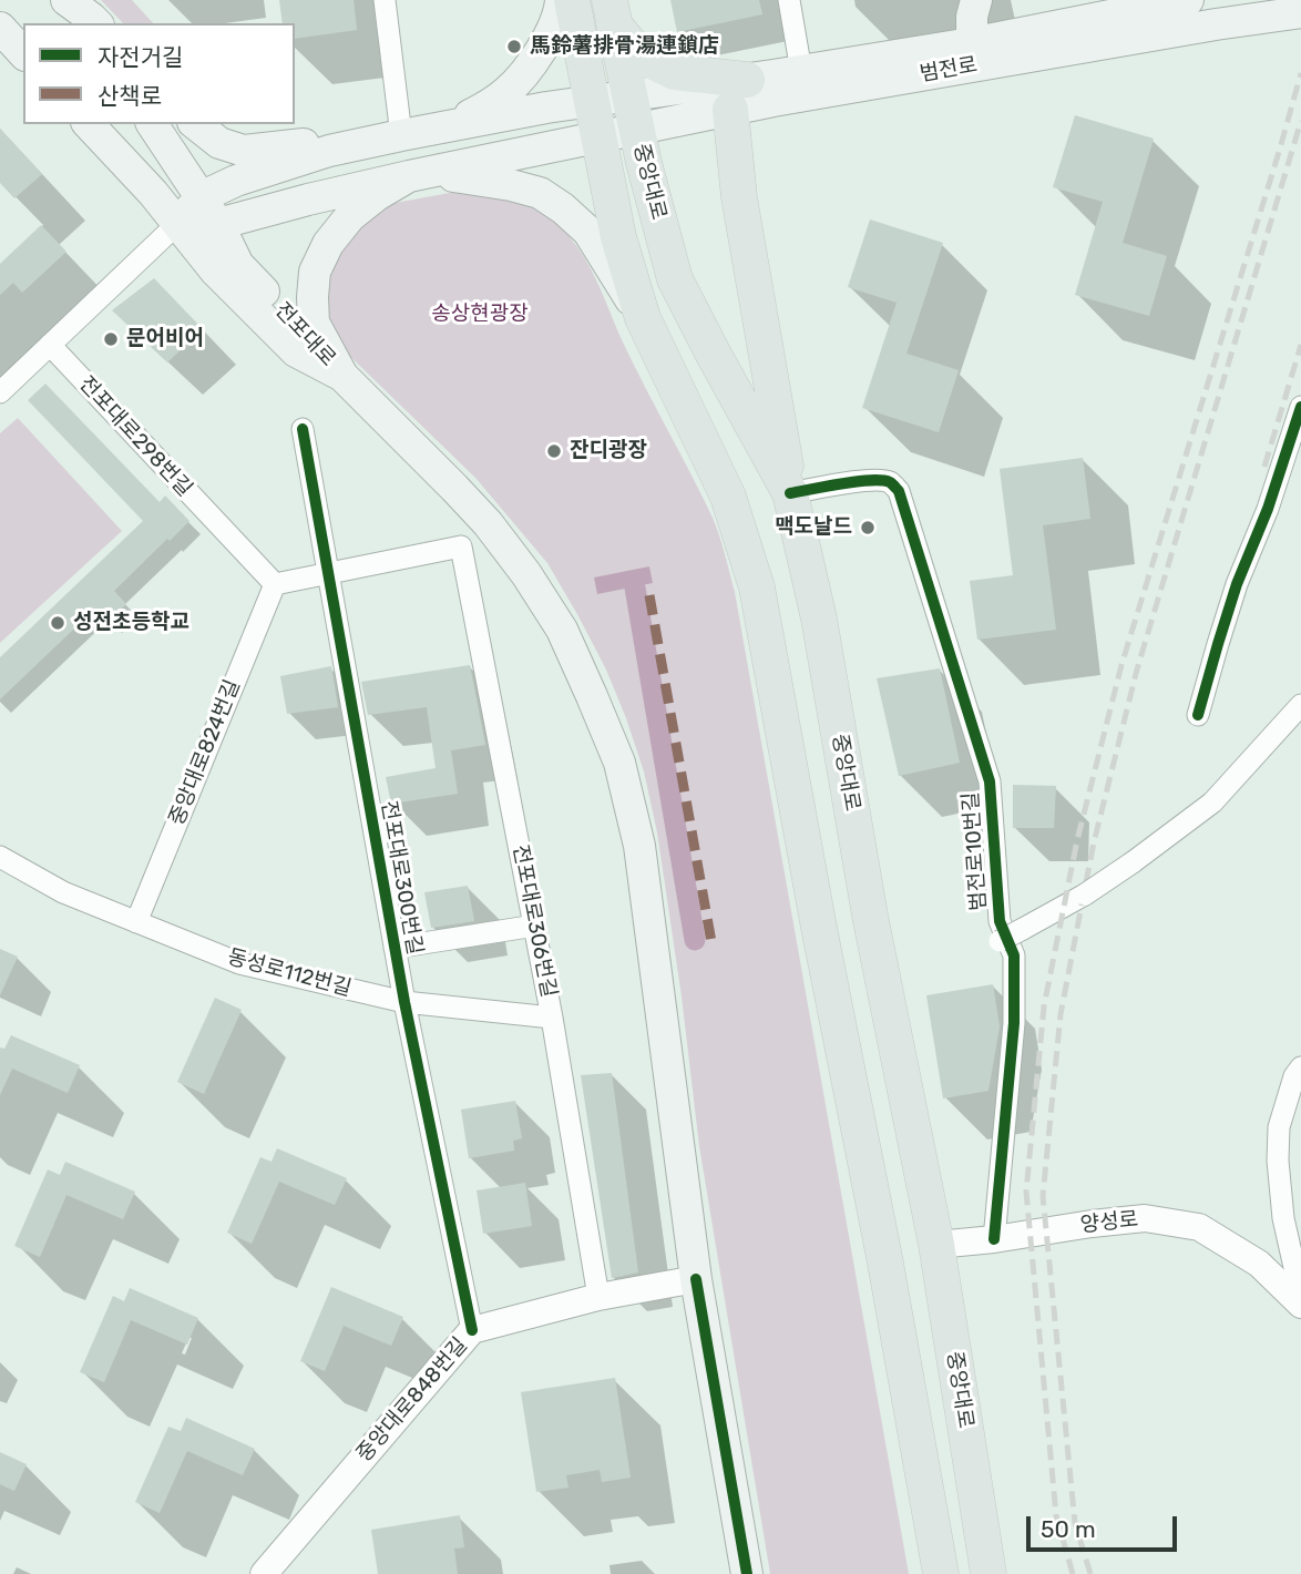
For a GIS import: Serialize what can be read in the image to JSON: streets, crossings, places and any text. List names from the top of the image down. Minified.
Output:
{"streets":{"main road":["범전로","중앙대로","전포대로"],"street":["전포대로298번길","중앙대로824번길","범전로10번길","전포대로300번길","전포대로306번길","동성로112번길","양성로","중앙대로848번길"]},"crossings":[["범전로","중앙대로"],["중앙대로","범전로10번길"],["중앙대로","양성로"],["전포대로298번길","중앙대로824번길"],["중앙대로824번길","동성로112번길"],["범전로10번길","양성로"],["전포대로300번길","동성로112번길"],["전포대로300번길","중앙대로848번길"],["전포대로306번길","동성로112번길"],["전포대로306번길","중앙대로848번길"]],"parks":["송상현광장"],"places":["馬鈴薯排骨湯連鎖店","문어비어","잔디광장","맥도날드","성전초등학교"],"legend":["자전거길","산책로"],"scale_bar":"50 m"}
